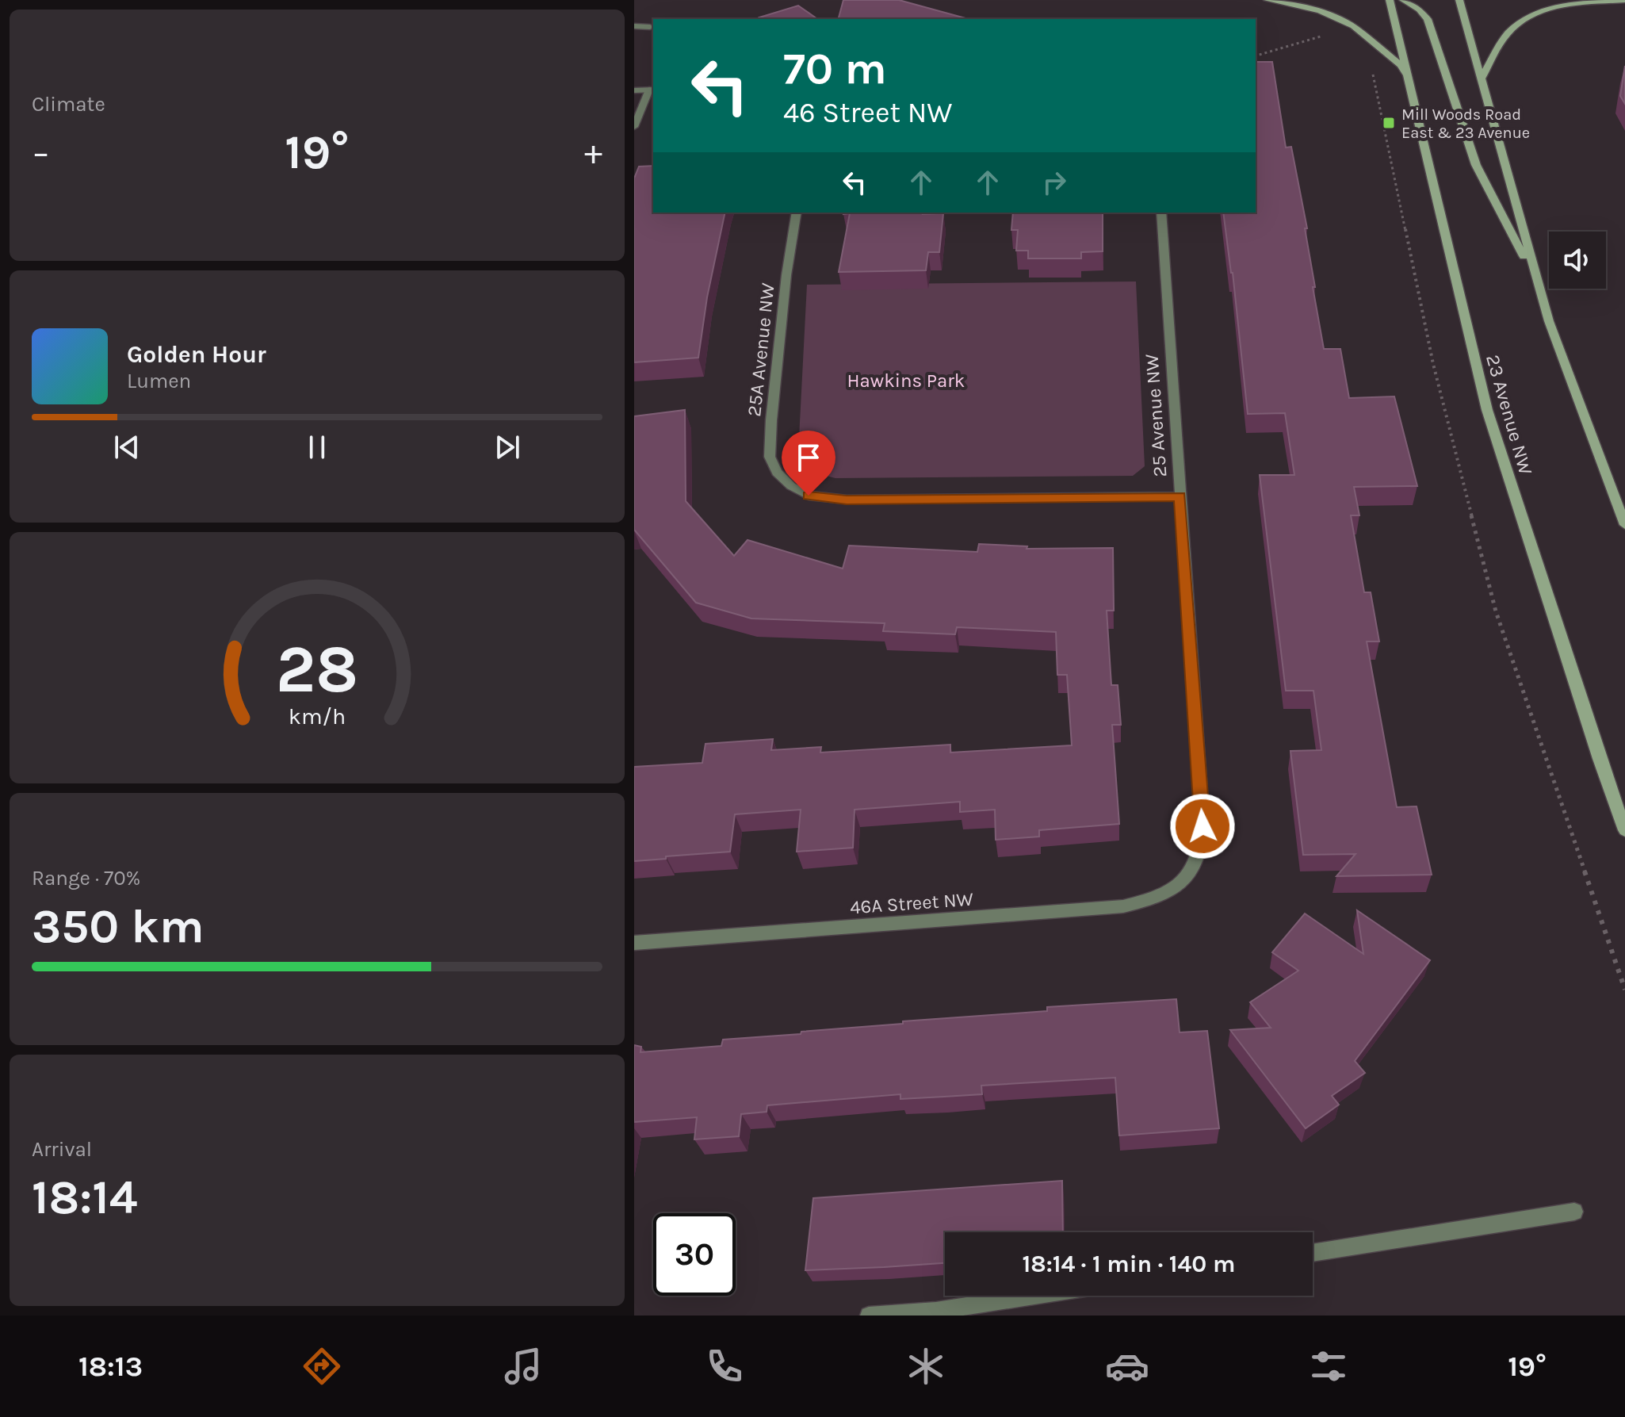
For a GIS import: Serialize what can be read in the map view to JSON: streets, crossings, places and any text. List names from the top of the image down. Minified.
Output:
{"streets":{"main road":["23 Avenue NW"],"street":["25A Avenue NW","25 Avenue NW","46A Street NW"]},"crossings":[["25A Avenue NW","25 Avenue NW"],["25 Avenue NW","46A Street NW"]],"parks":["Hawkins Park"],"places":{"transit":["Mill Woods Road East & 23 Avenue"]},"page":{"tile":["Climate",["Range · 70%","350 km"],["Arrival","18:14"]],"turn":["70 m","46 Street NW"],"heat":["−","19°","+"],"song":["Golden Hour","Lumen"],"limit":"30","trip":"18:14 · 1 min · 140 m","tabs":["18:13","19°"],"gauge":["28","km/h"]}}
